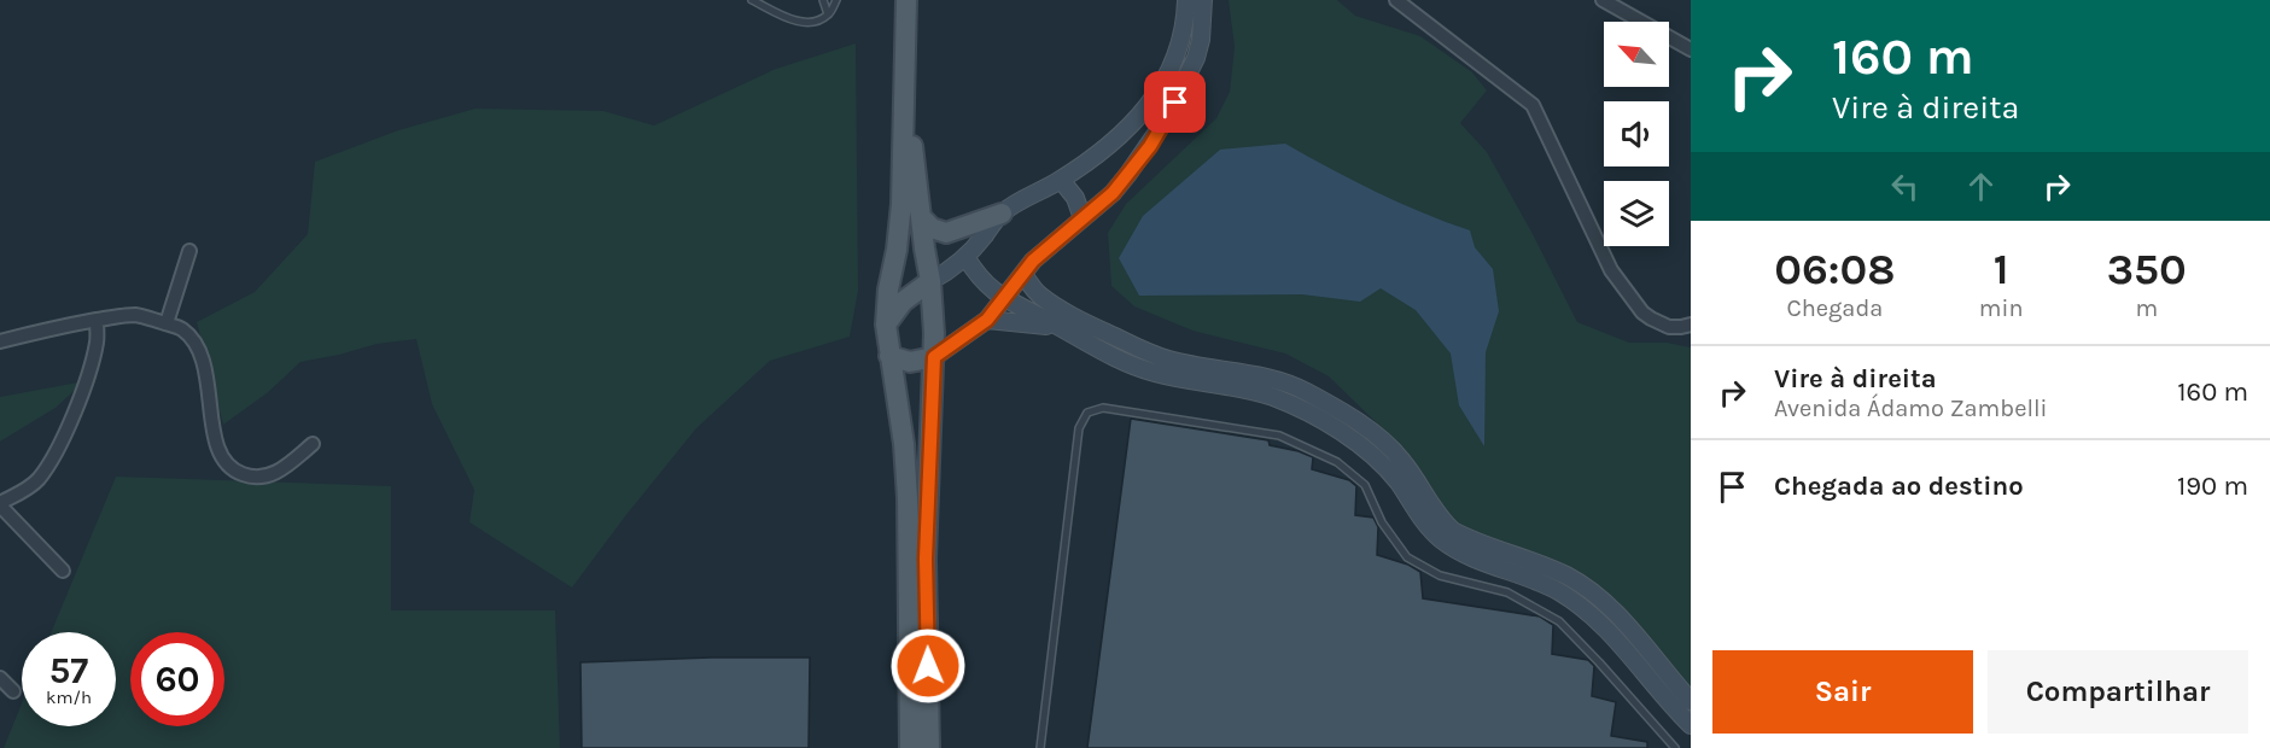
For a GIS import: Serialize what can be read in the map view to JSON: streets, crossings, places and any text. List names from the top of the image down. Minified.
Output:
{"north":"top left","page":{"turn":["160 m","Vire à direita"],"eta":["06:08","Chegada","1","min","350","m"],"list":[{"name":"Vire à direita","note":"Avenida Ádamo Zambelli","value":"160 m"},{"name":"Chegada ao destino","value":"190 m"}],"speed":"57 km/h","limit":"60","buttons":["Sair","Compartilhar"]}}
